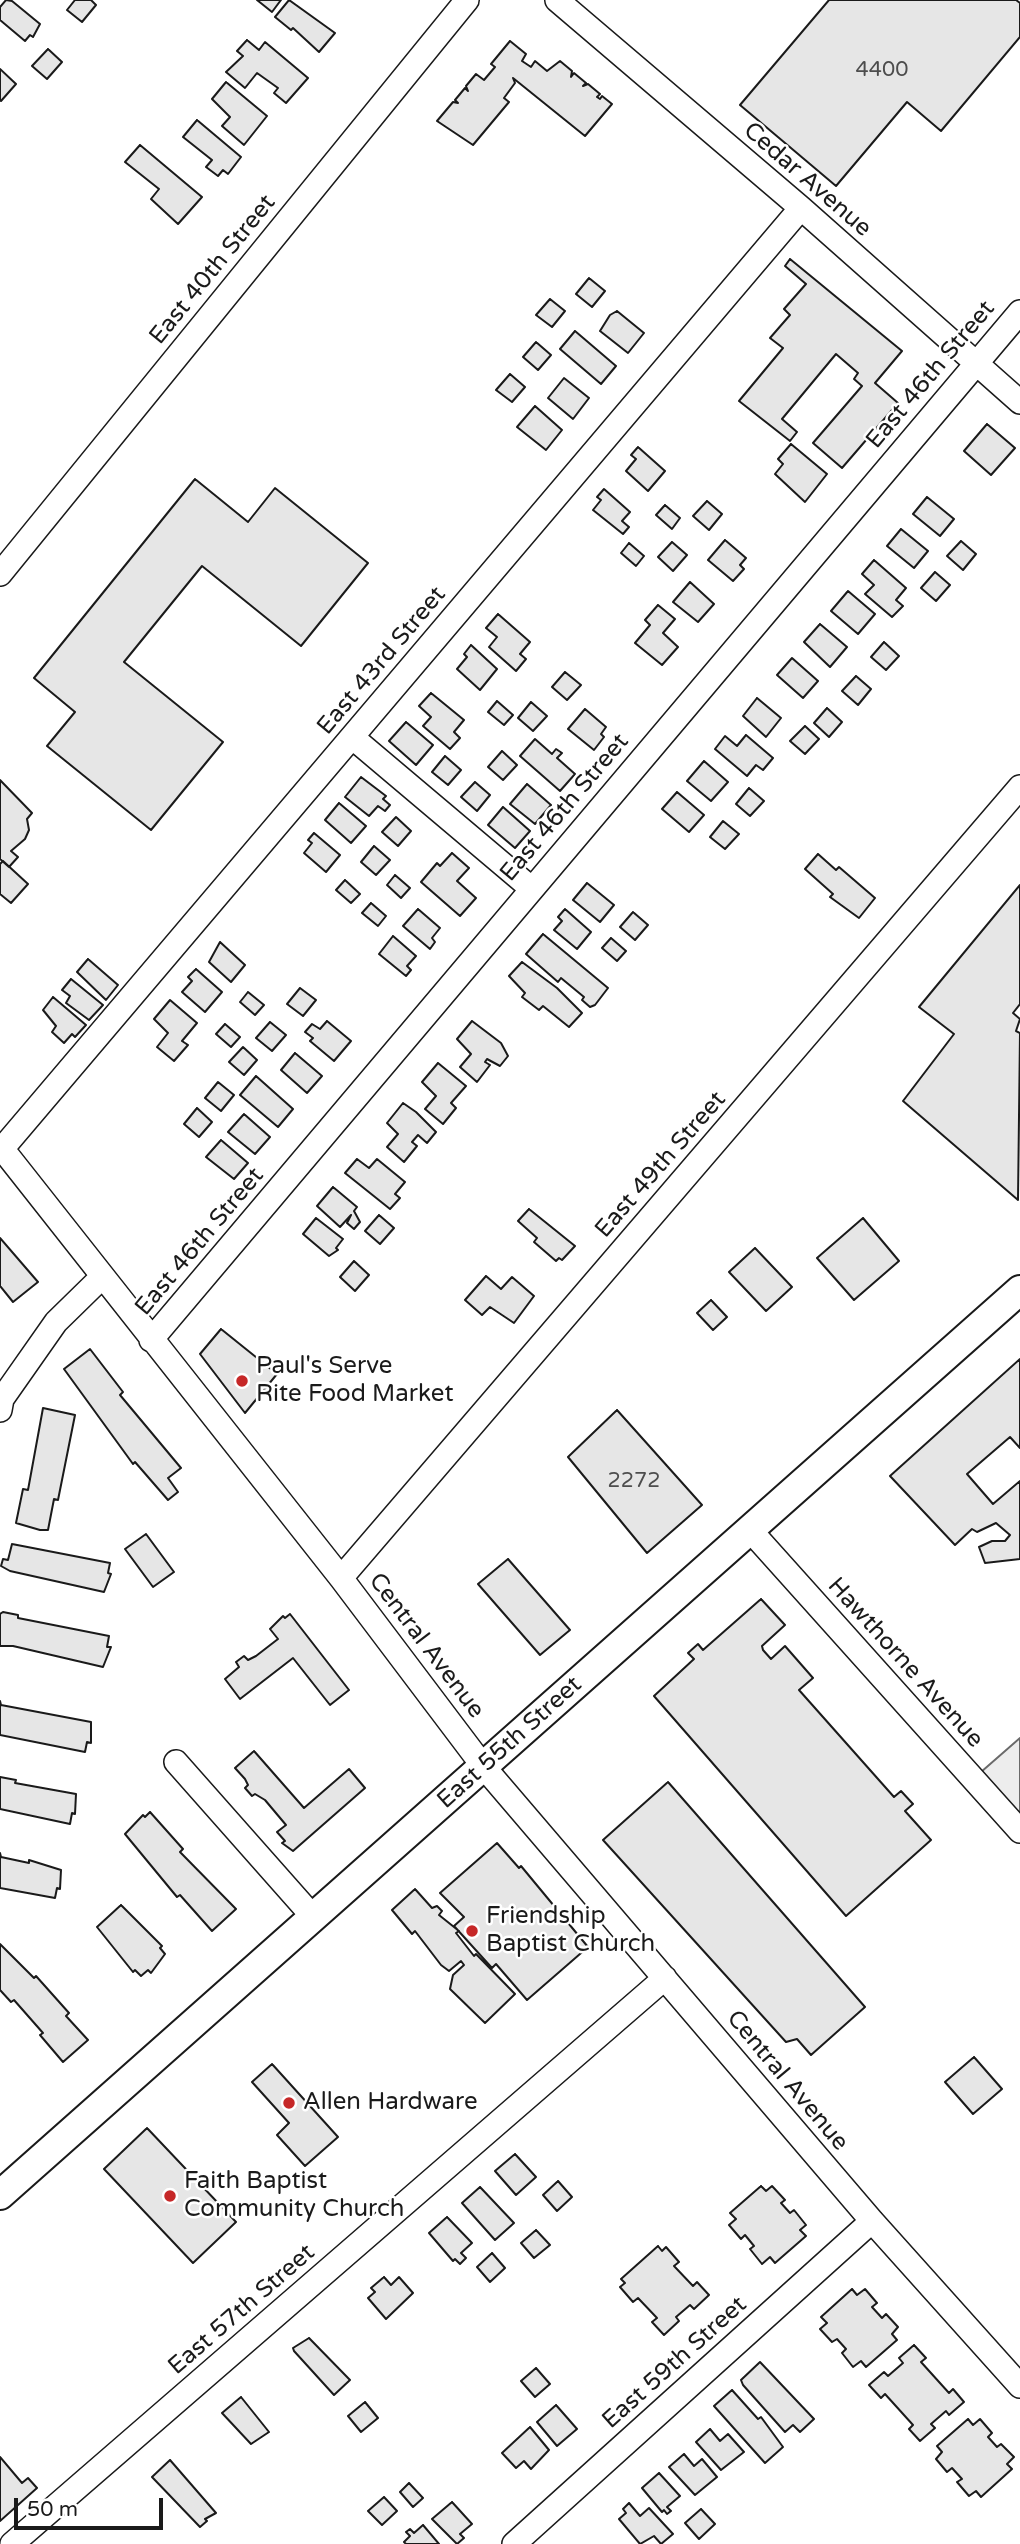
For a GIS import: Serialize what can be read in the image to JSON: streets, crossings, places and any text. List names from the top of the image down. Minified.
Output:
{"streets":{"main road":["East 55th Street"],"street":["Cedar Avenue","East 40th Street","East 46th Street","East 43rd Street","East 49th Street","Central Avenue","Hawthorne Avenue","East 57th Street","East 59th Street"]},"crossings":[["Cedar Avenue","East 46th Street"],["Cedar Avenue","East 43rd Street"],["East 46th Street","Central Avenue"],["East 43rd Street","Central Avenue"],["East 49th Street","Central Avenue"],["Central Avenue","East 55th Street"],["Central Avenue","East 57th Street"],["Central Avenue","East 59th Street"],["Hawthorne Avenue","East 55th Street"]],"places":["Paul's Serve Rite Food Market","Friendship Baptist Church","Allen Hardware","Faith Baptist Community Church"],"house_numbers":["4400","2272"],"scale_bar":"50 m"}
